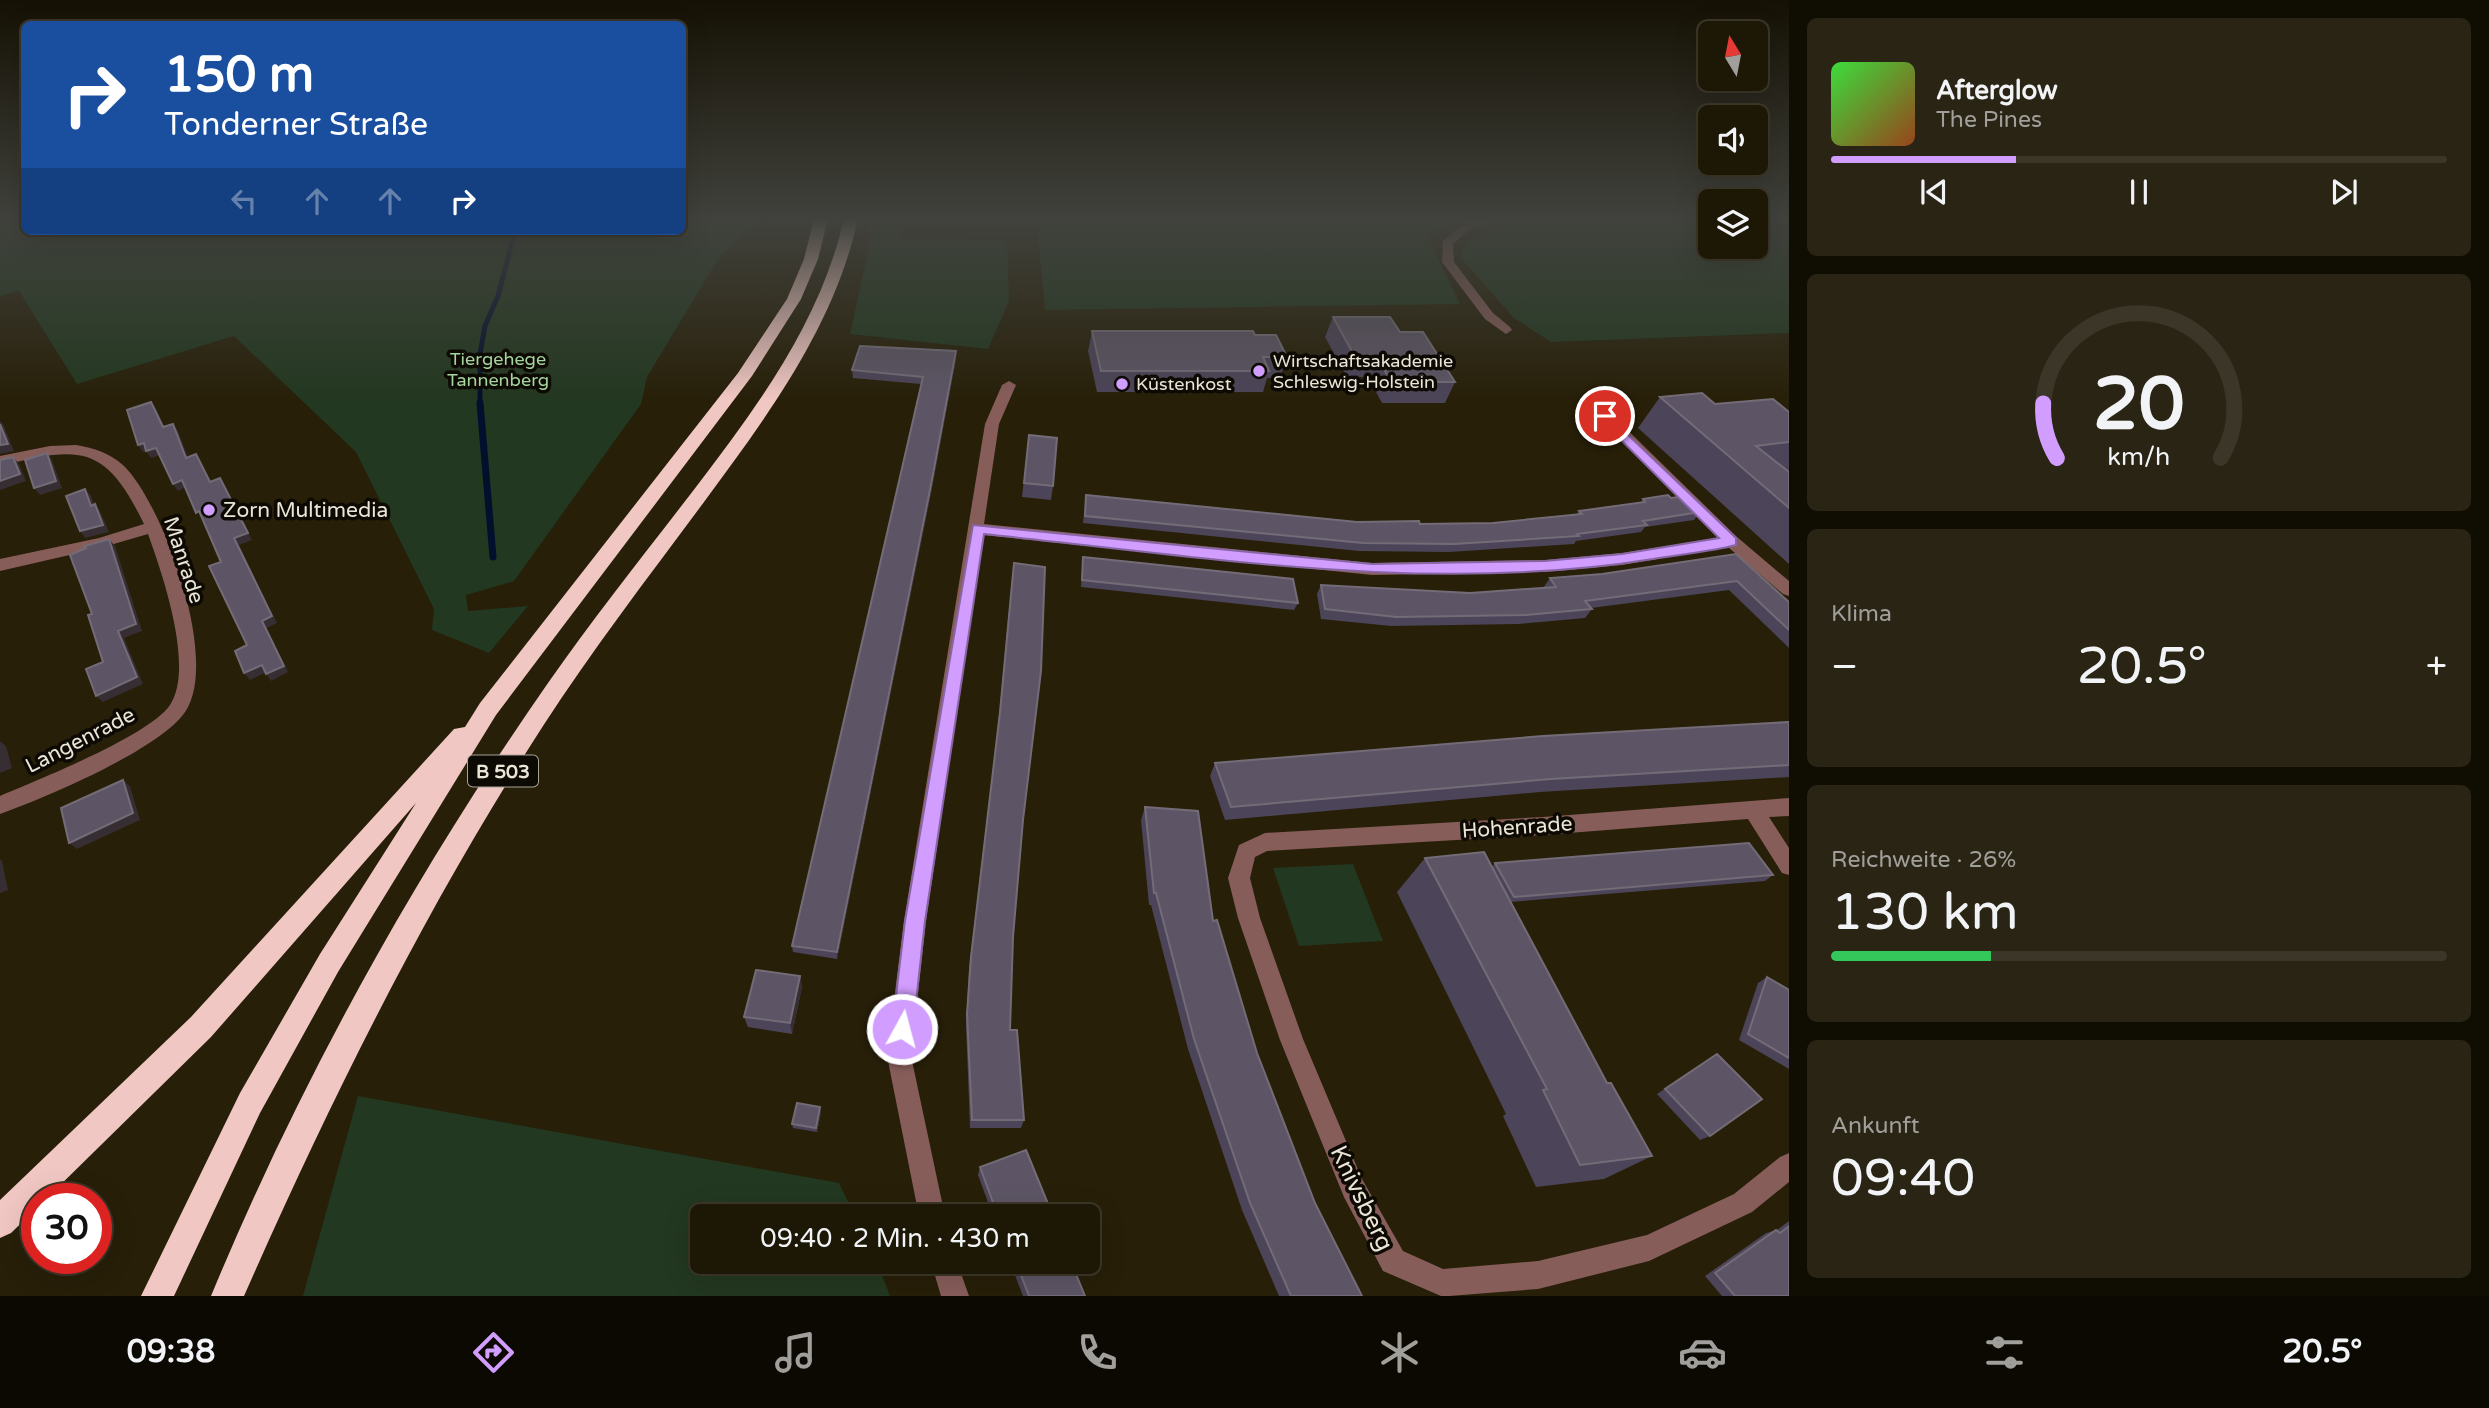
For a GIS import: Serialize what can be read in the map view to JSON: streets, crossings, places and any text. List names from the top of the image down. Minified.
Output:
{"streets":{"highway":["B 503"],"street":["Manrade","Langenrade","Hohenrade","Knivsberg"]},"crossings":[["Manrade","Langenrade"],["Hohenrade","Knivsberg"]],"parks":["Tiergehege Tannenberg"],"places":["Wirtschaftsakademie Schleswig-Holstein","Küstenkost","Zorn Multimedia"],"north":"top","page":{"turn":["150 m","Tonderner Straße"],"song":["Afterglow","The Pines"],"tile":["Klima",["Reichweite · 26%","130 km"],["Ankunft","09:40"]],"heat":["−","20.5°","+"],"limit":"30","trip":"09:40 · 2 Min. · 430 m","tabs":["09:38","20.5°"],"gauge":["20","km/h"]}}
